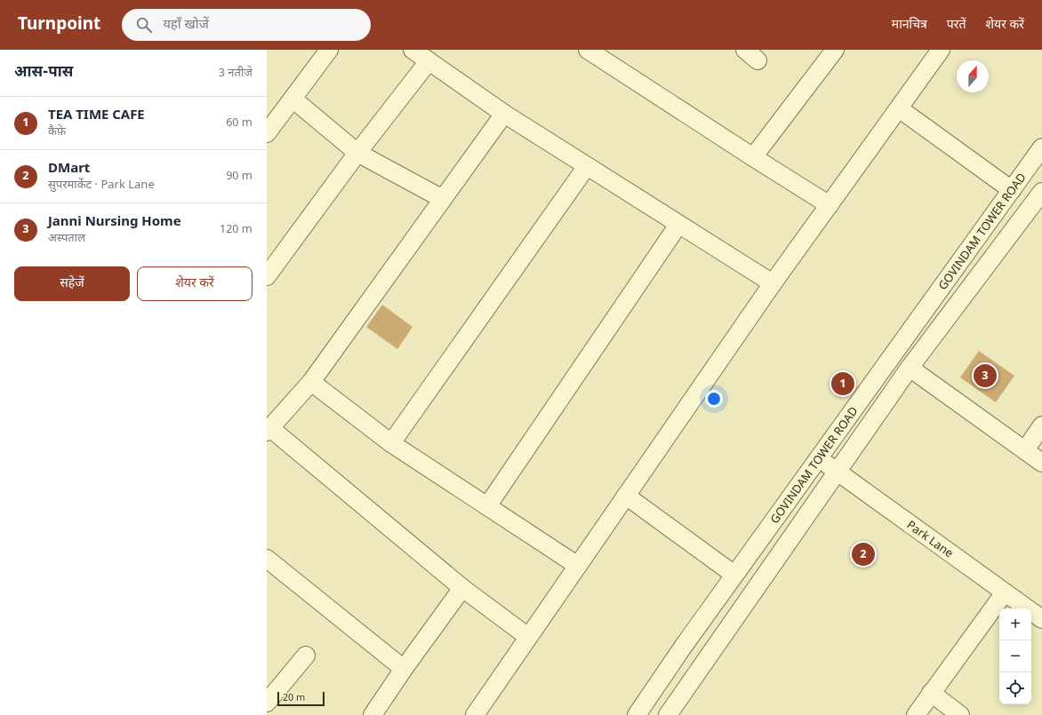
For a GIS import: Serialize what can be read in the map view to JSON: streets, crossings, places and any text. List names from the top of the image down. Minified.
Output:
{"streets":{"street":["GOVINDAM TOWER ROAD","Park Lane"]},"crossings":[["GOVINDAM TOWER ROAD","Park Lane"]],"scale_bar":"20 m","north":"top","page":{"header":"Turnpoint","search":"यहाँ खोजें","nav":["मानचित्र","परतें","शेयर करें"],"heading":["आस-पास","3 नतीजे"],"list":[{"mark":"1","name":"TEA TIME CAFE","note":"कैफ़े","value":"60 m"},{"mark":"2","name":"DMart","note":"सुपरमार्केट · Park Lane","value":"90 m"},{"mark":"3","name":"Janni Nursing Home","note":"अस्पताल","value":"120 m"}],"buttons":["सहेजें","शेयर करें"],"pins":["3","1","2"],"map_buttons":["+","−"],"scale":"20 m"}}
